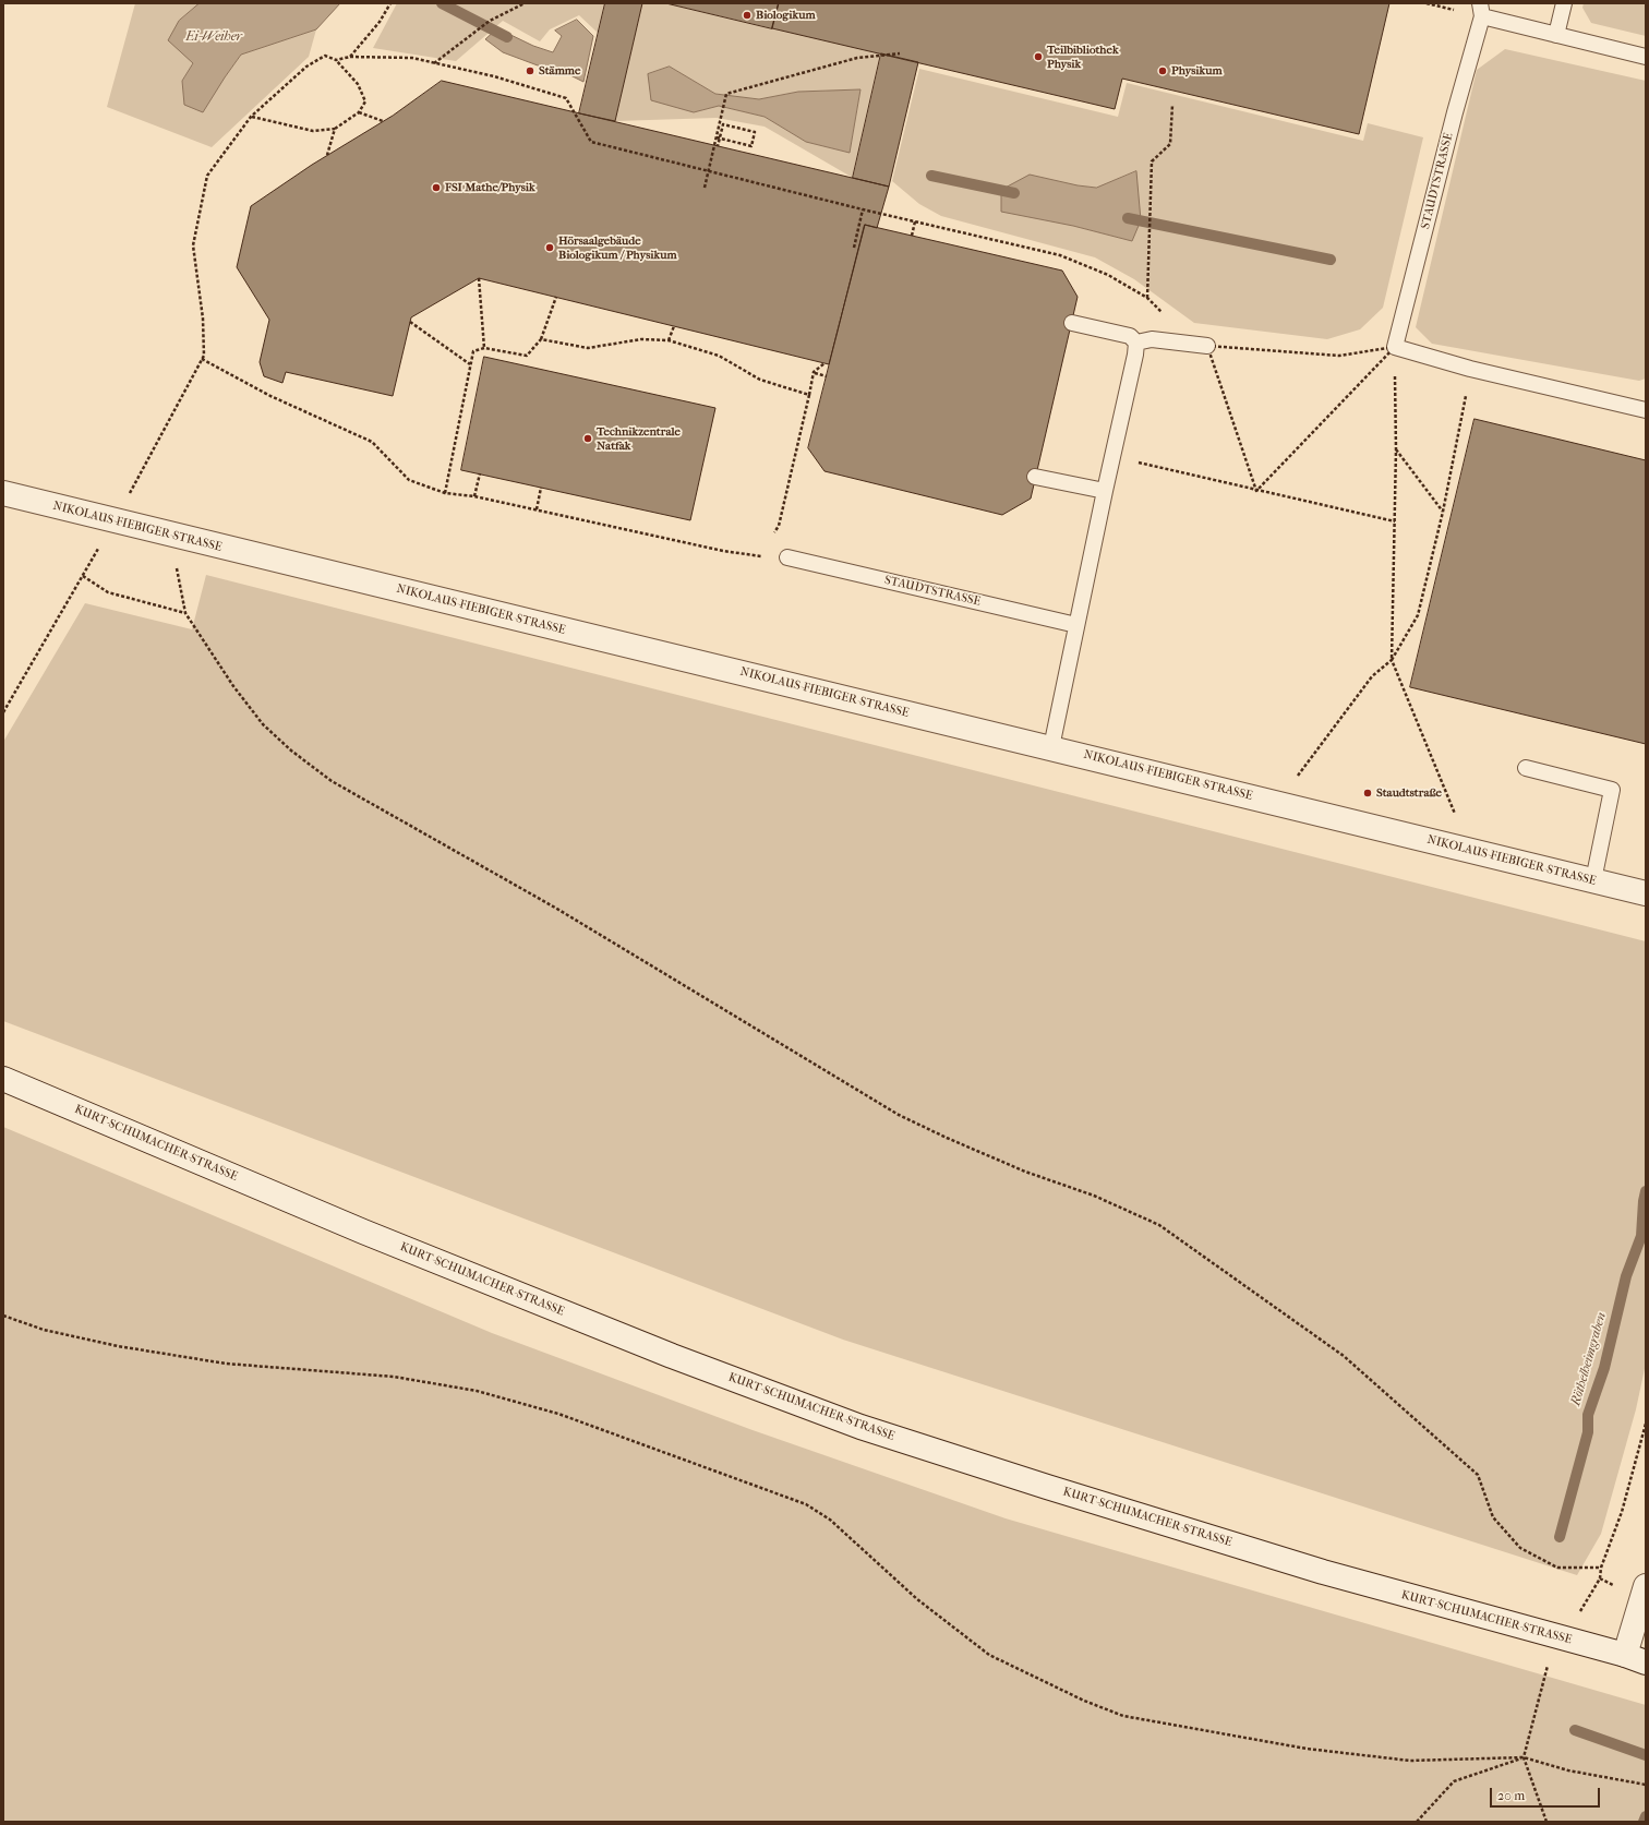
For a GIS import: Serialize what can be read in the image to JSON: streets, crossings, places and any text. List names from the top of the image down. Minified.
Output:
{"streets":{"street":["NIKOLAUS-FIEBIGER-STRASSE","KURT-SCHUMACHER-STRASSE"],"lane":["STAUDTSTRASSE"]},"water":["Ei-Weiher","Röthelheimgraben"],"places":["Biologikum","Teilbibliothek Physik","Stämme","Physikum","FSI Mathe/Physik","Hörsaalgebäude Biologikum / Physikum","Technikzentrale Natfak","Staudtstraße"],"scale_bar":"20 m"}
